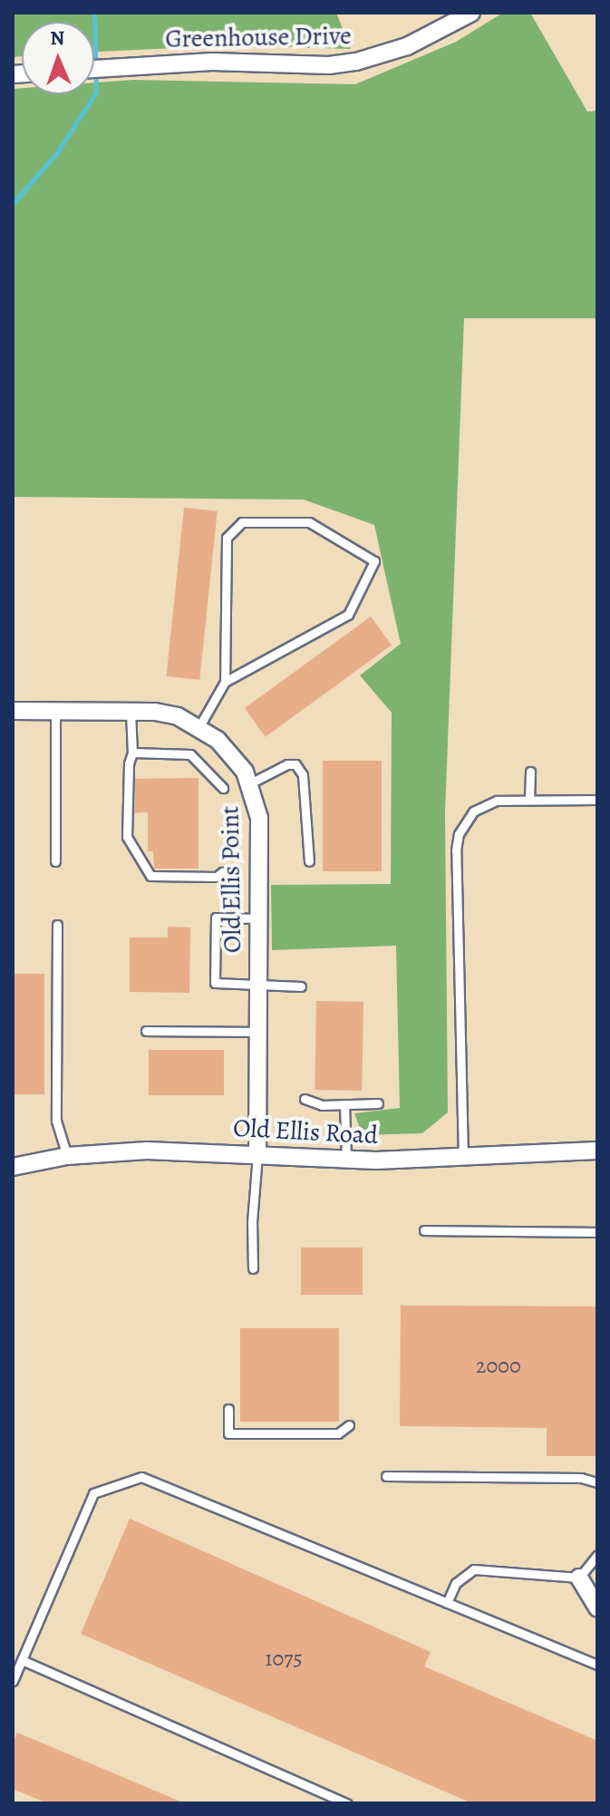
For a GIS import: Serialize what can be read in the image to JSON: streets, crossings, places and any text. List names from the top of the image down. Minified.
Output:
{"streets":{"street":["Greenhouse Drive","Old Ellis Point","Old Ellis Road"]},"crossings":[["Old Ellis Point","Old Ellis Road"]],"house_numbers":["2000","1075"],"north":"top"}
